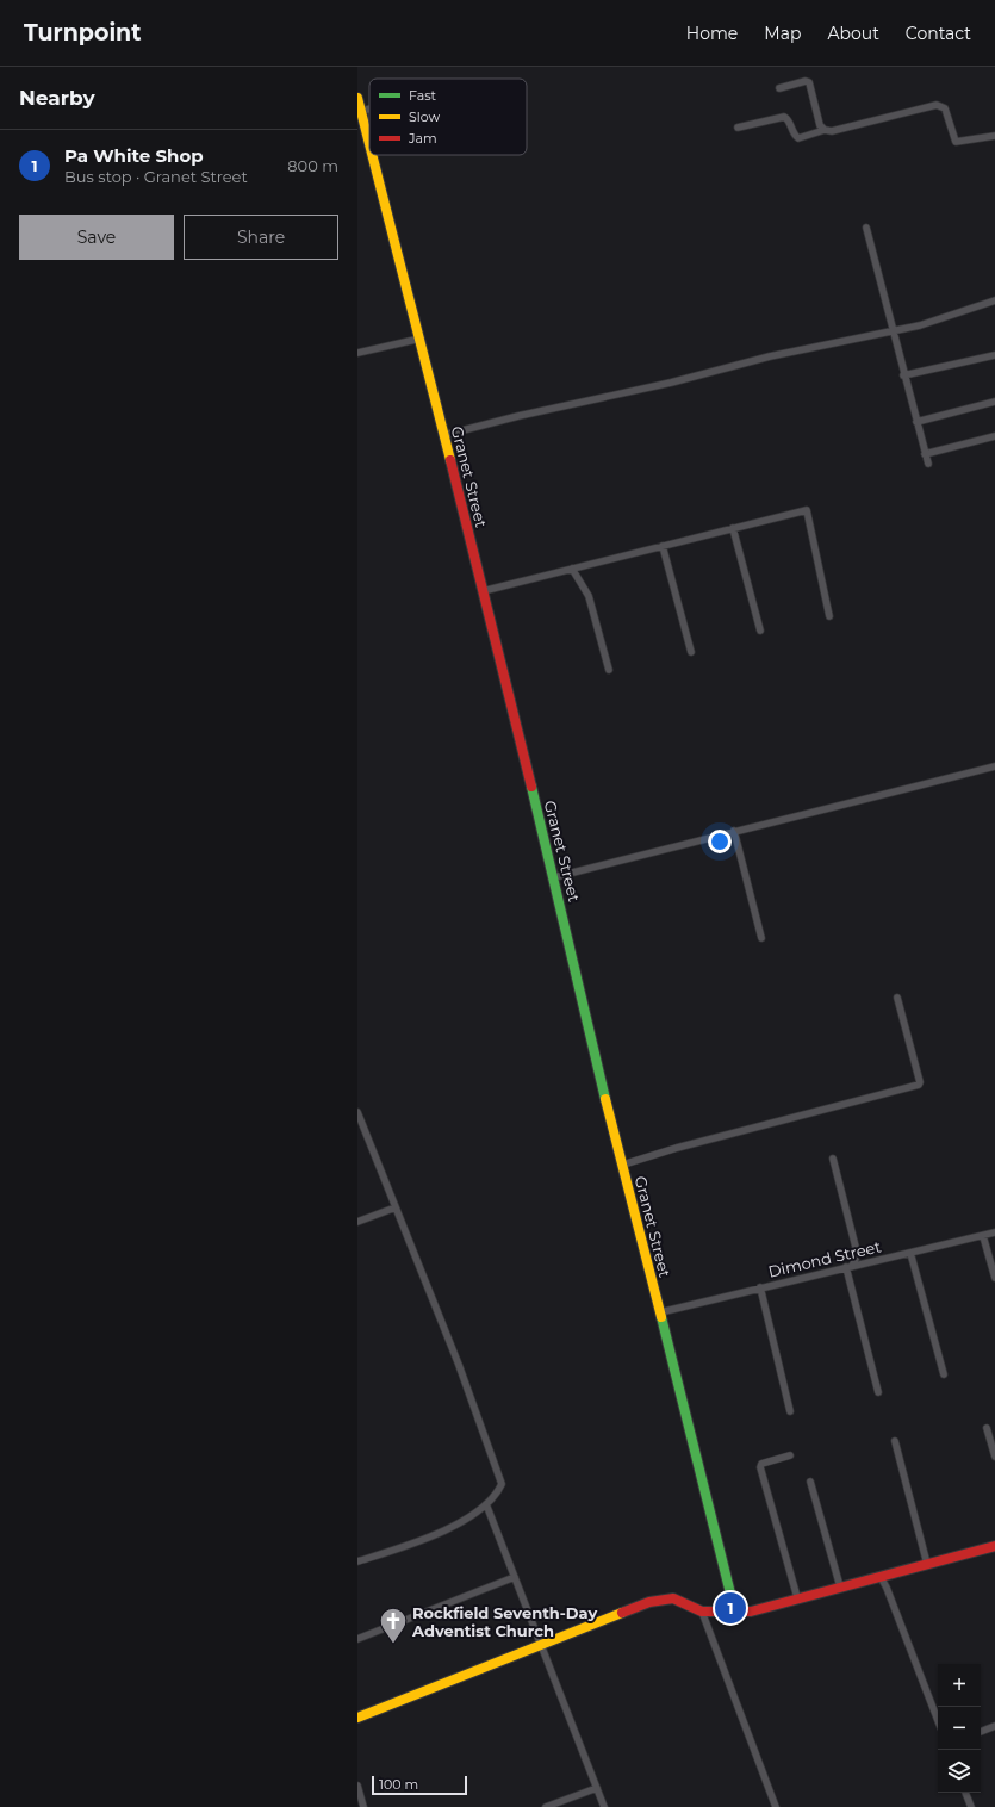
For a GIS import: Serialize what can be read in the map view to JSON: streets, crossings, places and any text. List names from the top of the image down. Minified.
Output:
{"streets":{"street":["Granet Street","Dimond Street"]},"crossings":[["Granet Street","Dimond Street"]],"places":{"church":["Rockfield Seventh-Day Adventist Church"]},"legend":["Fast","Slow","Jam"],"scale_bar":"100 m","page":{"header":"Turnpoint","nav":["Home","Map","About","Contact"],"heading":"Nearby","list":[{"mark":"1","name":"Pa White Shop","note":"Bus stop · Granet Street","value":"800 m"}],"buttons":["Save","Share"],"pins":"1","map_buttons":["+","−"],"scale":"100 m"}}
